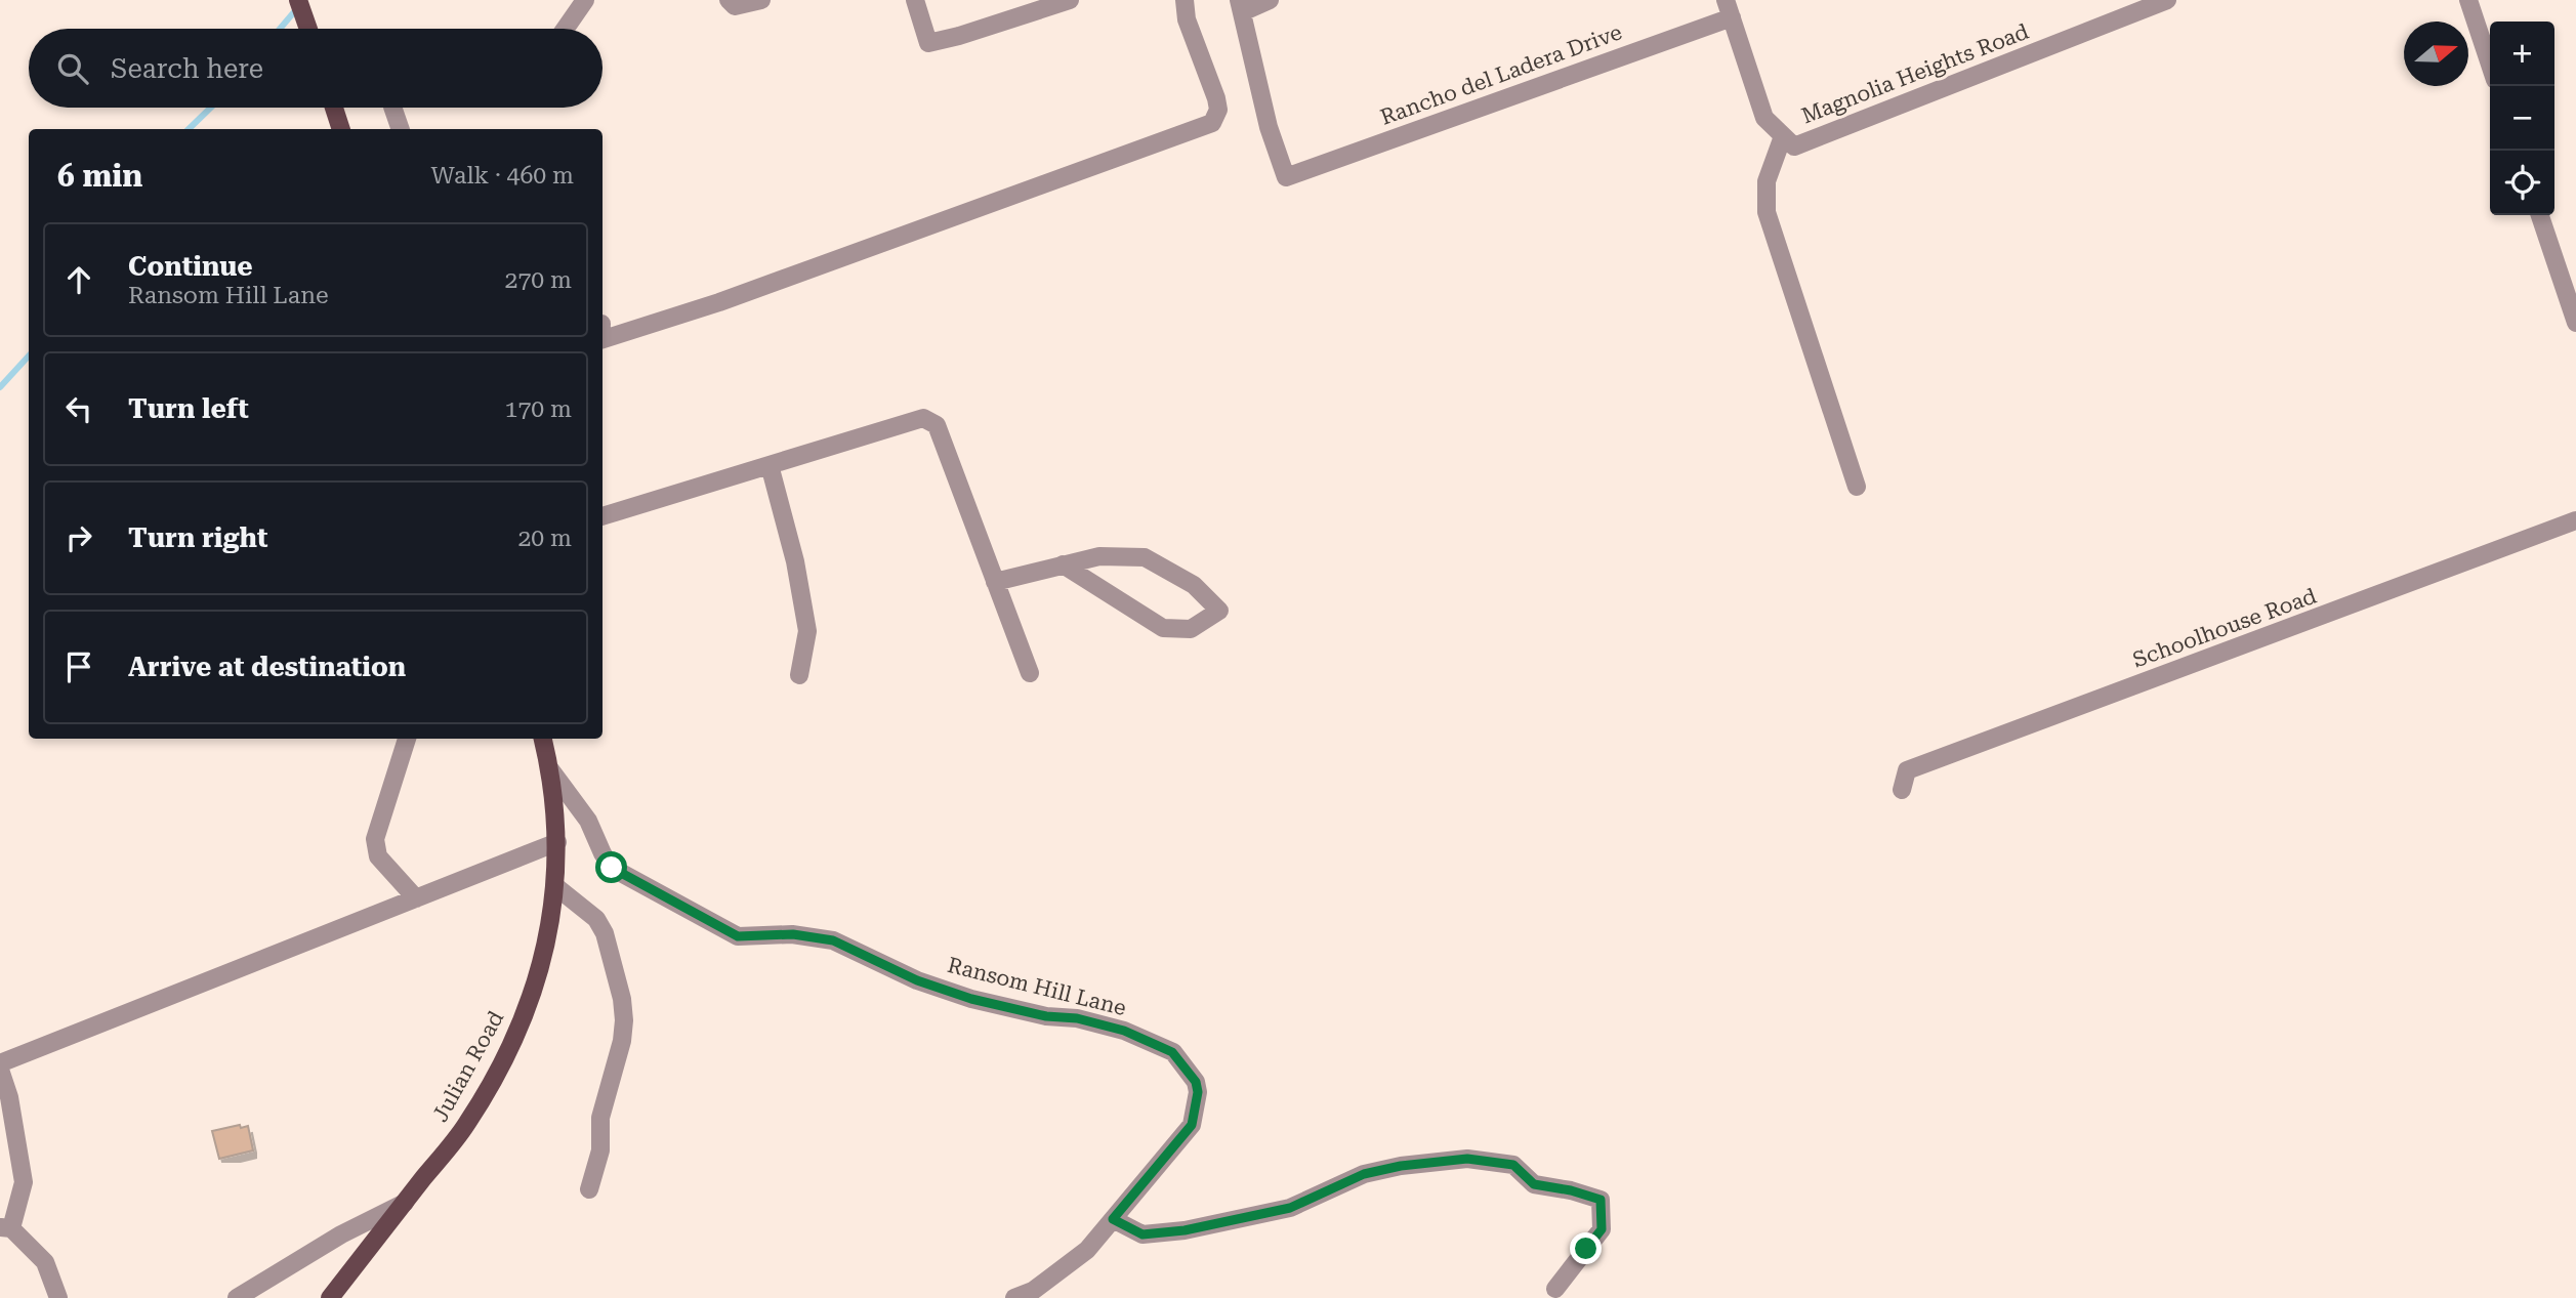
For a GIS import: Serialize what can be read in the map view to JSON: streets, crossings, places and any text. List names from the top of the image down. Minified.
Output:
{"streets":{"main road":["Julian Road"],"street":["Magnolia Heights Road","Rancho del Ladera Drive","Schoolhouse Road","Ransom Hill Lane"]},"crossings":[["Magnolia Heights Road","Rancho del Ladera Drive"],["Ransom Hill Lane","Julian Road"]],"north":"right","page":{"map_buttons":["+","−"],"search":"Search here","heading":["6 min","Walk · 460 m"],"list":[["Continue","Ransom Hill Lane","270 m"],["Turn left","170 m"],["Turn right","20 m"],"Arrive at destination"]}}
